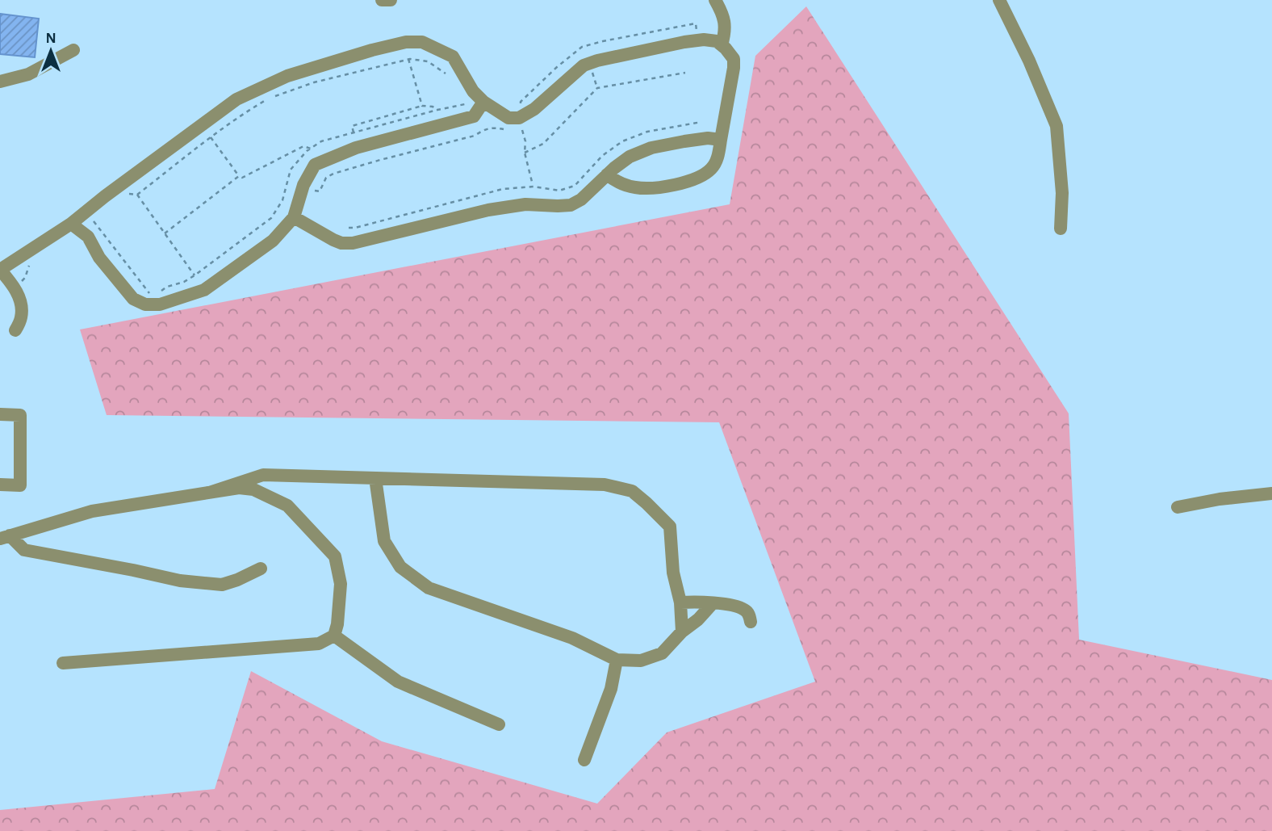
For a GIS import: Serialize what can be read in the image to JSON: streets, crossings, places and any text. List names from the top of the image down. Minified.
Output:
{"north":"top"}
